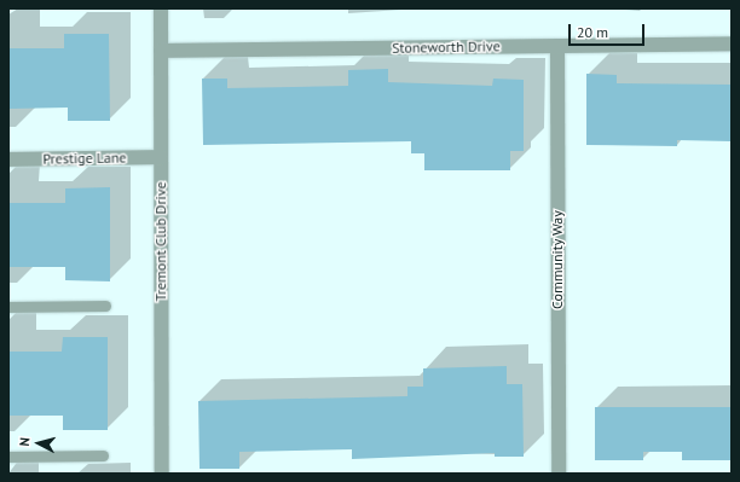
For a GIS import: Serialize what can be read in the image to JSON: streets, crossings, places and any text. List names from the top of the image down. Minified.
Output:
{"streets":{"street":["Stoneworth Drive","Prestige Lane","Tremont Club Drive","Community Way"]},"crossings":[["Stoneworth Drive","Tremont Club Drive"],["Stoneworth Drive","Community Way"],["Prestige Lane","Tremont Club Drive"]],"scale_bar":"20 m","north":"left"}
